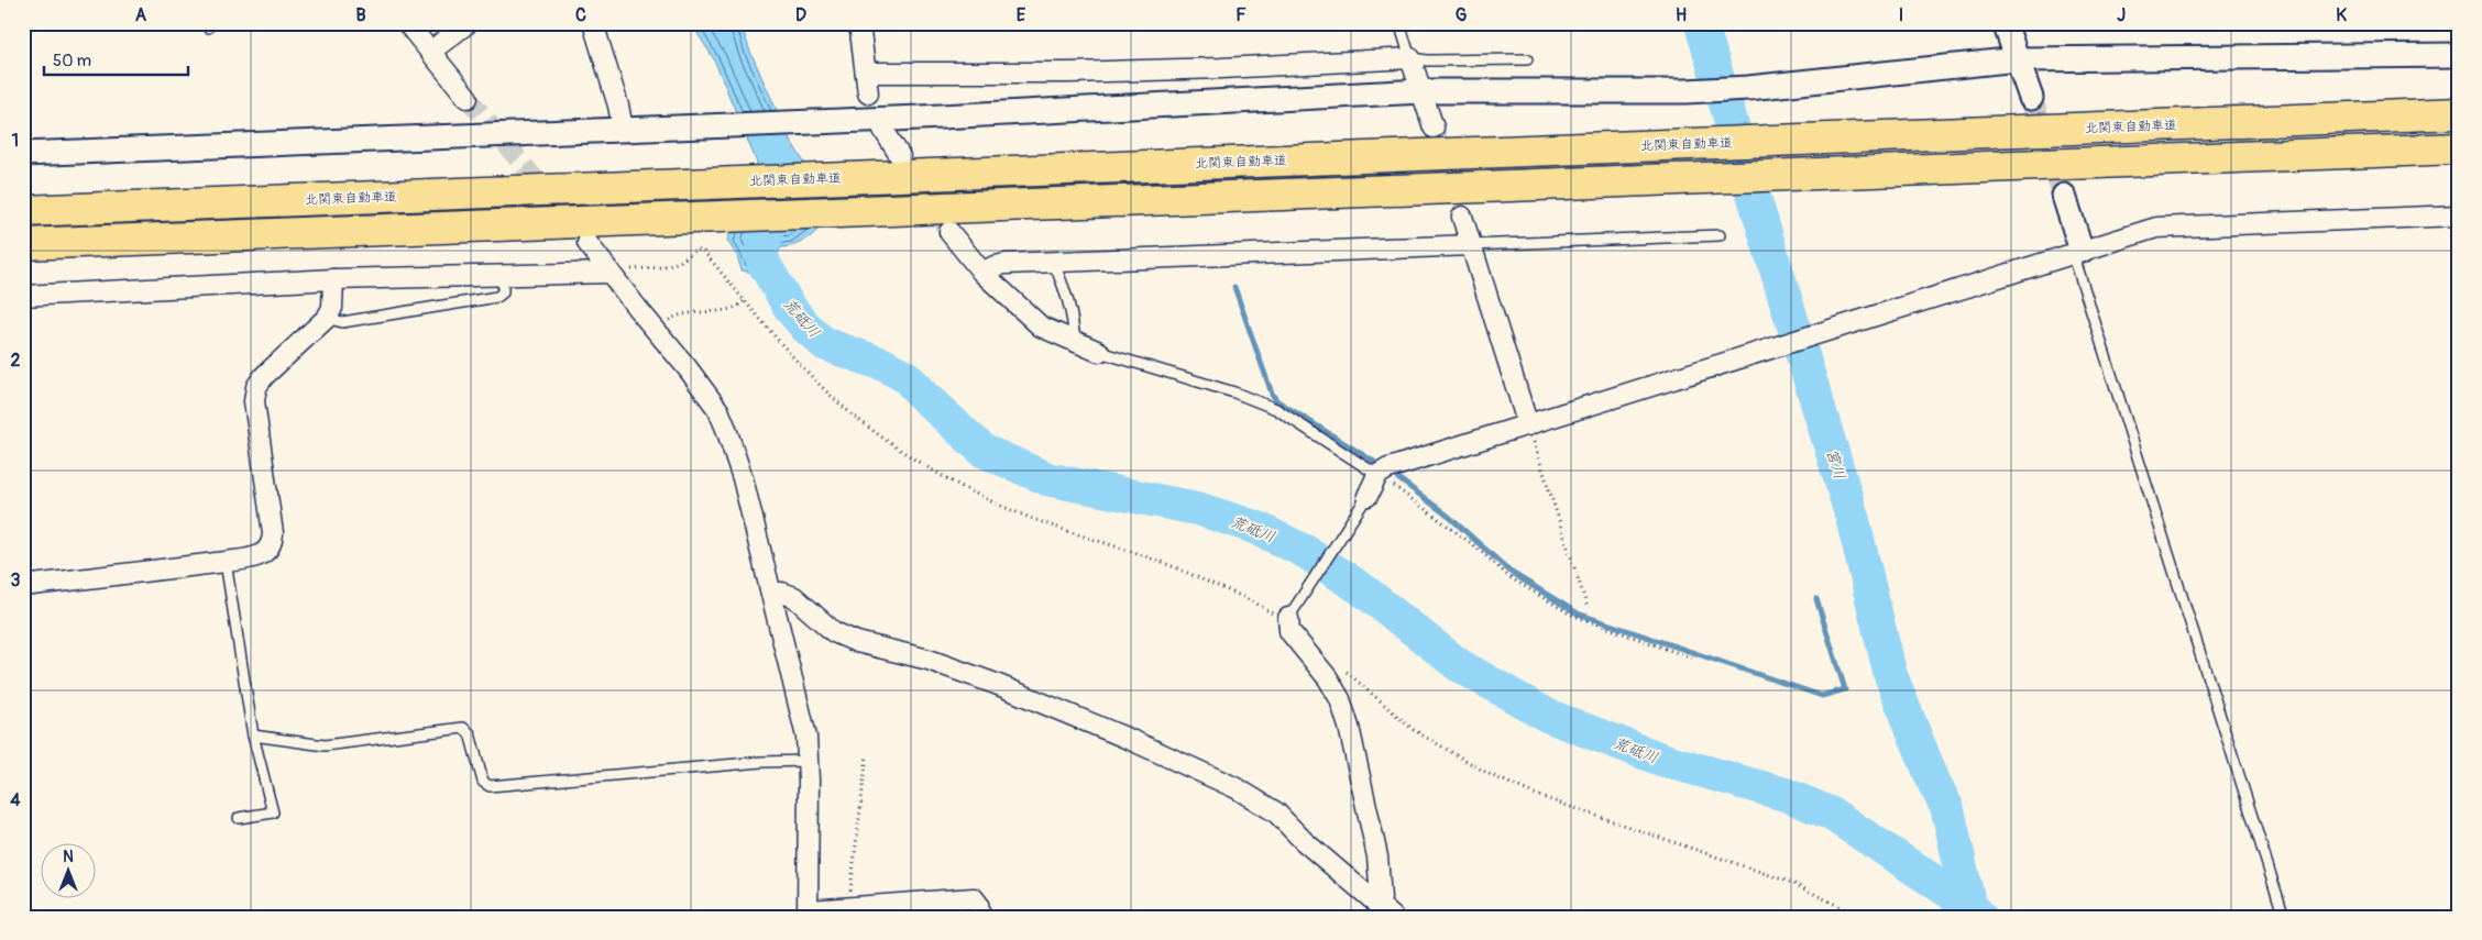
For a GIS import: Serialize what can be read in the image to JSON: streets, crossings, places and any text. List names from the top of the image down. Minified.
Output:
{"streets":{"highway":["北関東自動車道"]},"water":["荒砥川","宮川"],"scale_bar":"50 m","north":"top","grid":{"columns":["A","B","C","D","E","F","G","H","I","J","K"],"rows":["1","2","3","4"]}}
